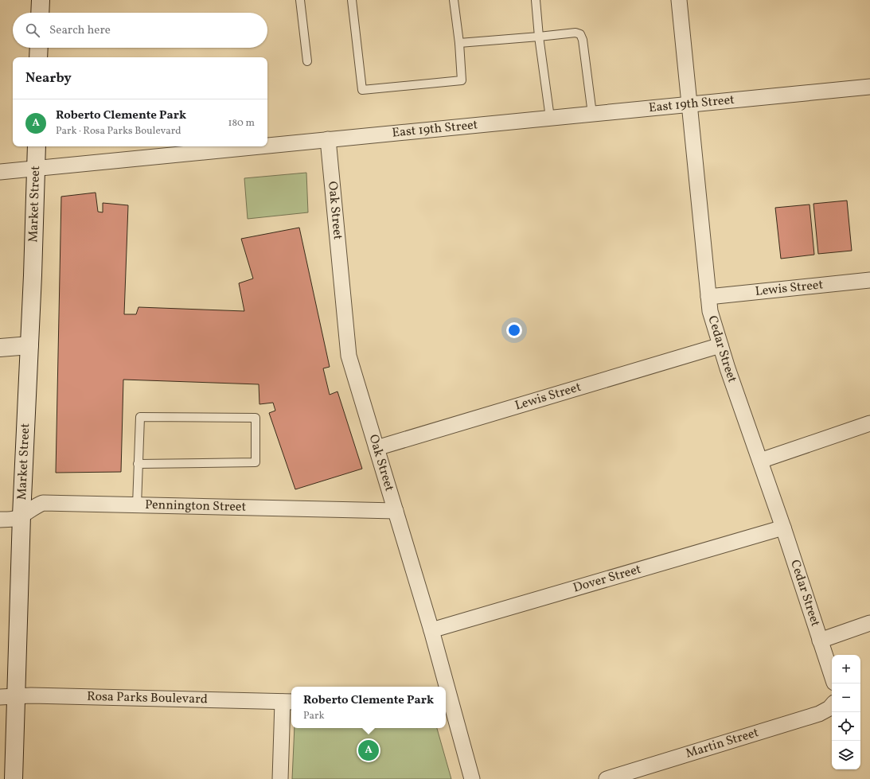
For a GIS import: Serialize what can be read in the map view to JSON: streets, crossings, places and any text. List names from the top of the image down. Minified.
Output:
{"streets":{"main road":["Market Street"],"street":["East 19th Street","Oak Street","Lewis Street","Cedar Street","Pennington Street","Dover Street","Rosa Parks Boulevard","Martin Street"]},"crossings":[["East 19th Street","Market Street"],["East 19th Street","Oak Street"],["East 19th Street","Cedar Street"],["Market Street","Pennington Street"],["Market Street","Rosa Parks Boulevard"],["Oak Street","Lewis Street"],["Oak Street","Pennington Street"],["Oak Street","Dover Street"],["Lewis Street","Cedar Street"],["Cedar Street","Dover Street"]],"page":{"search":"Search here","heading":"Nearby","list":[{"mark":"A","name":"Roberto Clemente Park","note":"Park · Rosa Parks Boulevard","value":"180 m"}],"map_buttons":["+","−"],"popup":["Roberto Clemente Park","Park"],"pins":"A"}}
